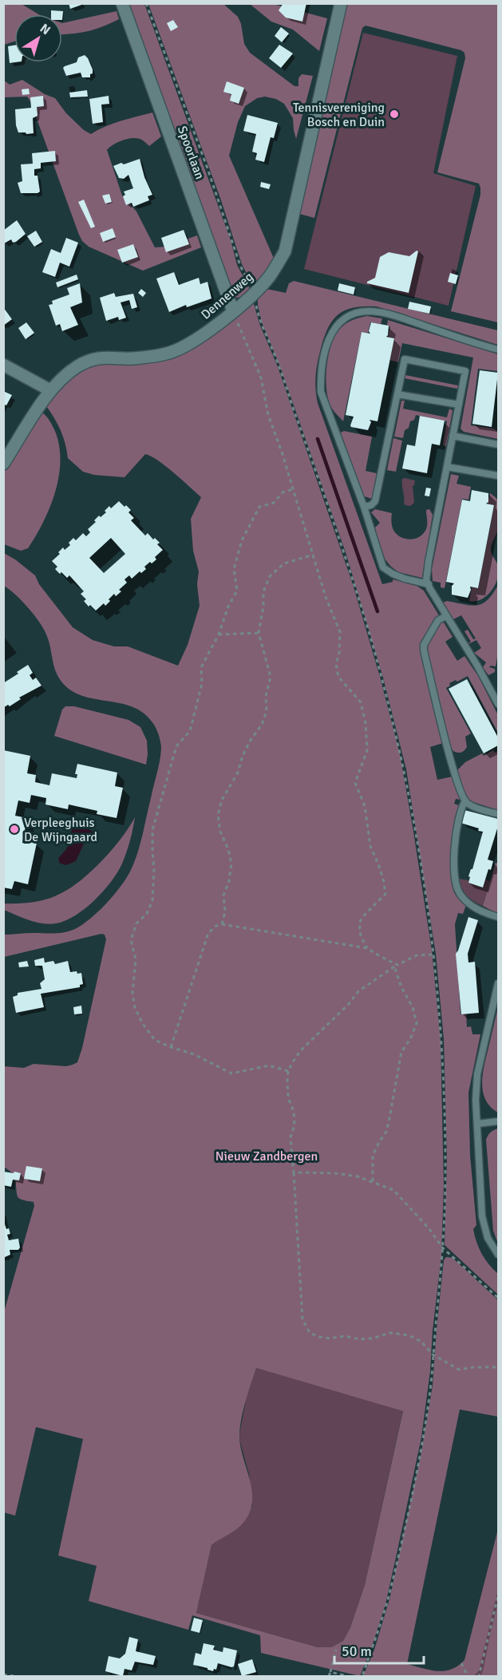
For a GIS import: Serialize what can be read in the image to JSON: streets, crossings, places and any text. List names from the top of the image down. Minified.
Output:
{"streets":{"street":["Spoorlaan","Dennenweg"]},"crossings":[["Spoorlaan","Dennenweg"]],"parks":["Nieuw Zandbergen"],"places":["Tennisvereniging Bosch en Duin","Verpleeghuis De Wijngaard"],"scale_bar":"50 m","north":"top right"}
